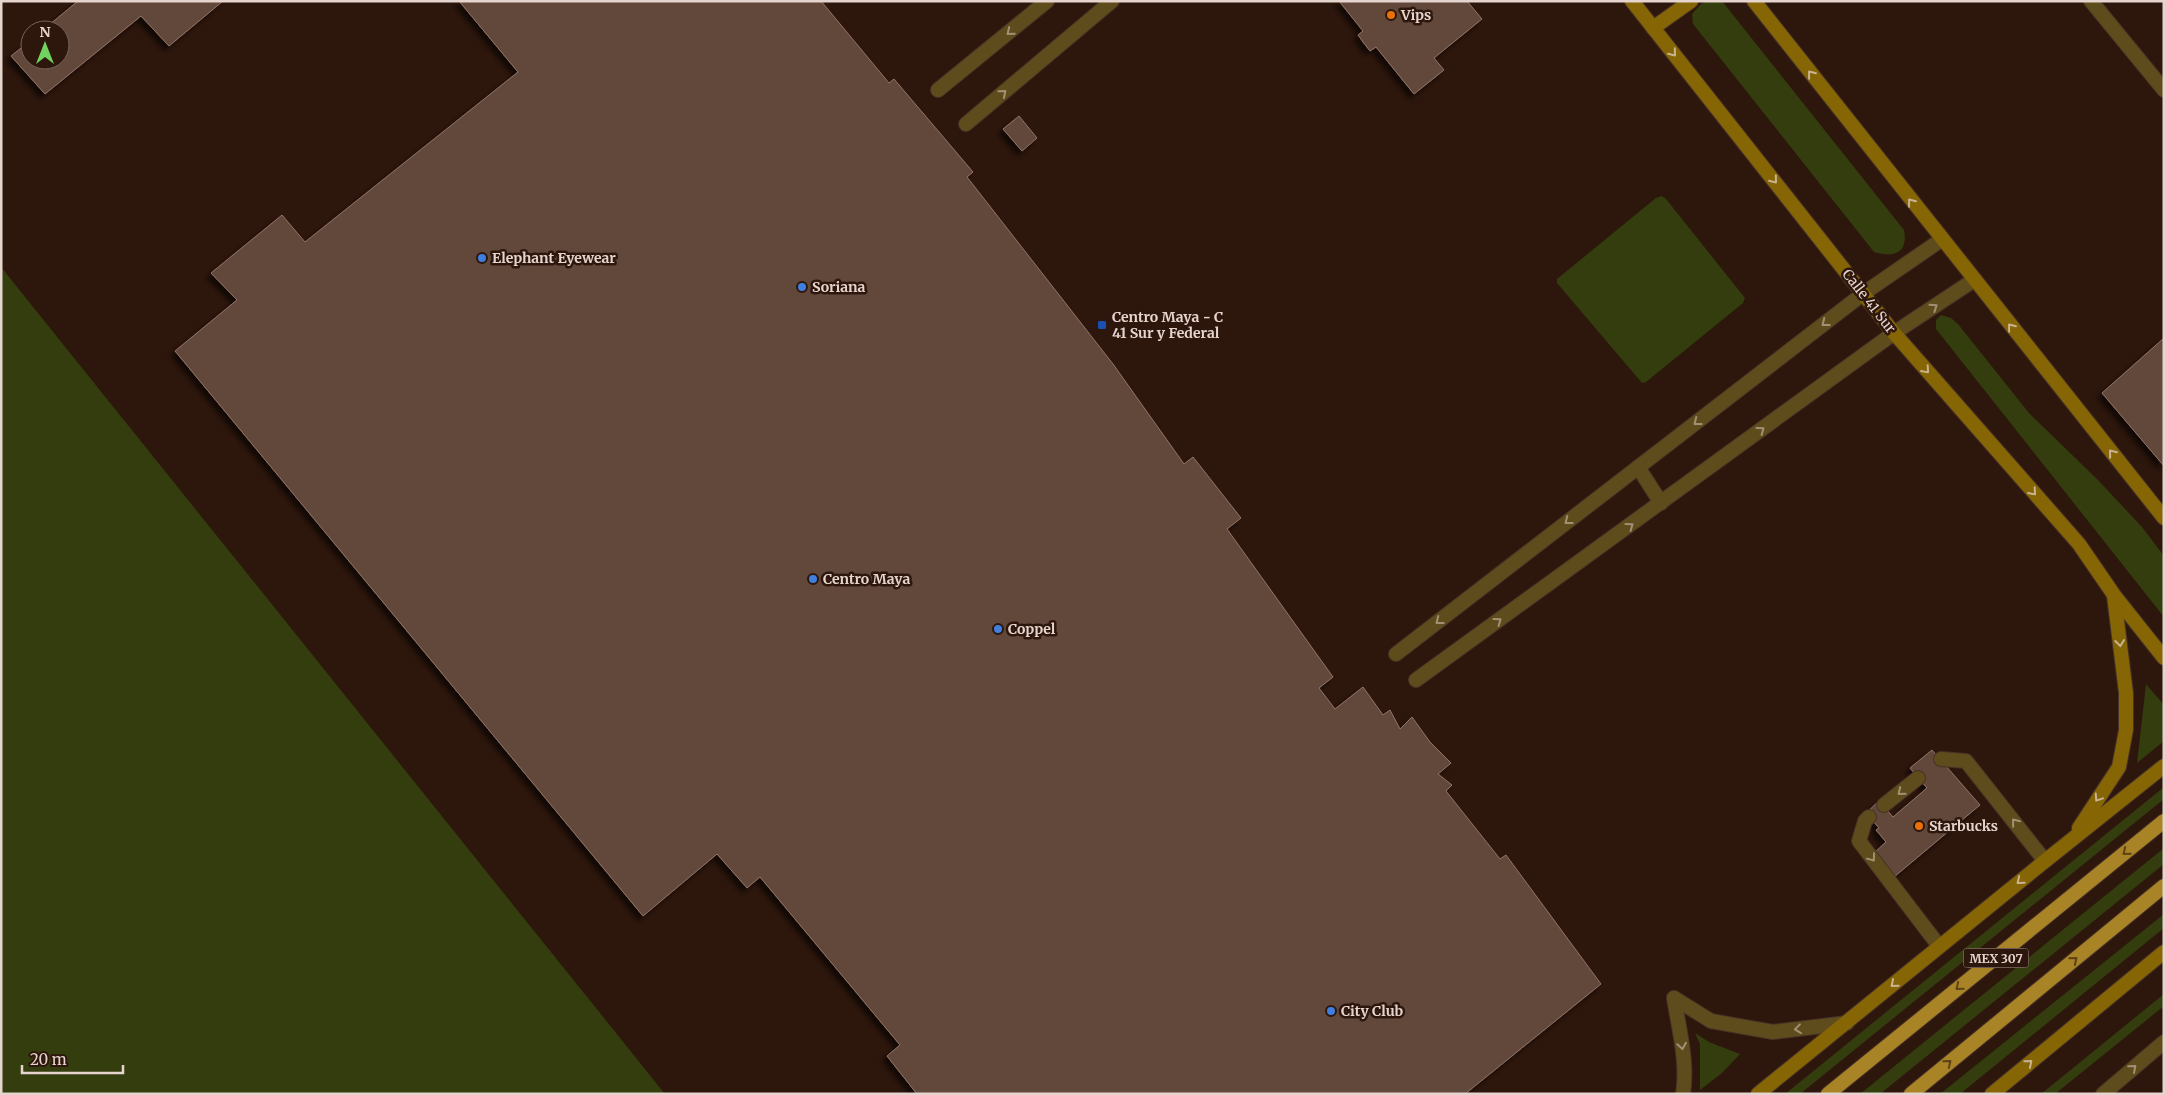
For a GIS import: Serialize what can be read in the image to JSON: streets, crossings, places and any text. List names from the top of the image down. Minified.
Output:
{"streets":{"highway":["MEX 307"],"main road":["Calle 41 Sur"]},"places":{"other":["Vips","Elephant Eyewear","Soriana","Centro Maya","Coppel","Starbucks","City Club"],"transit":["Centro Maya - C 41 Sur y Federal"]},"scale_bar":"20 m","north":"top"}
